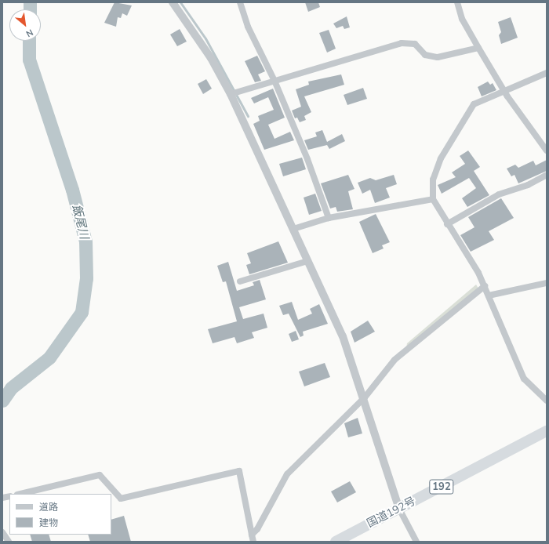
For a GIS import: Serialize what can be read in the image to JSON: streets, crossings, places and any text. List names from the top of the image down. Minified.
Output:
{"streets":{"highway":["192","国道192号"]},"water":["飯尾川"],"legend":["道路","建物"],"north":"bottom right"}
